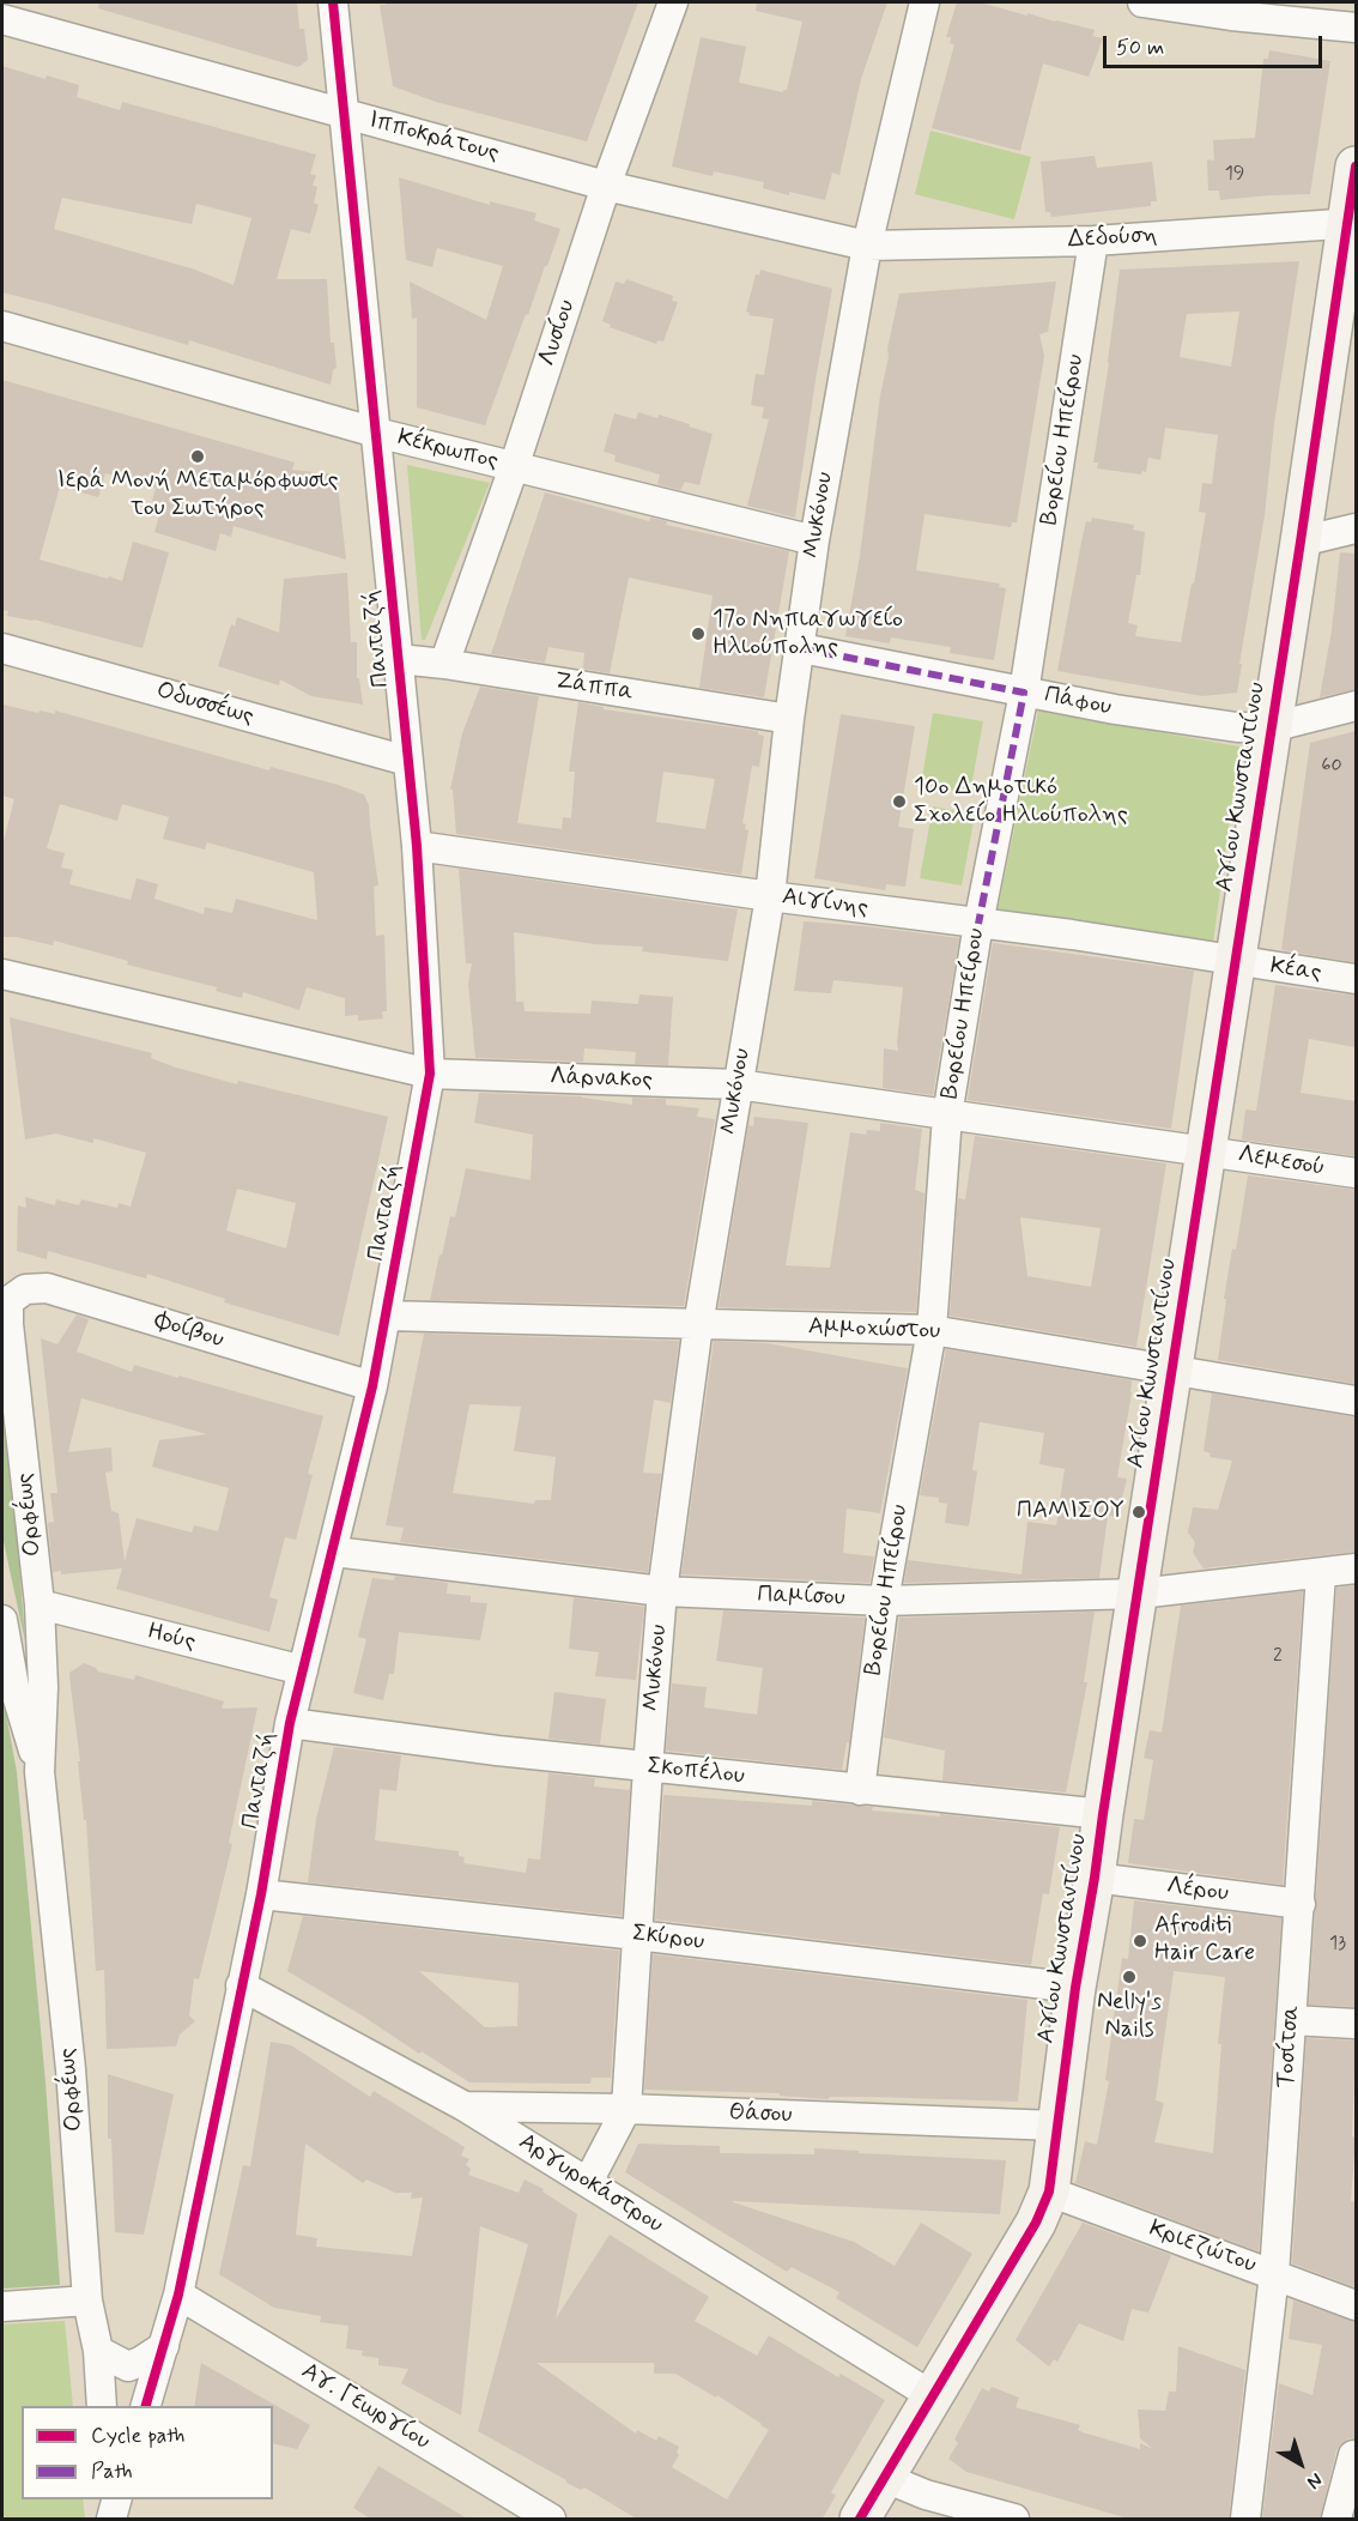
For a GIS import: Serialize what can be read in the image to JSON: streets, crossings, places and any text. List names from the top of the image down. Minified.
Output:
{"streets":{"street":["Ιπποκράτους","Δεδούση","Λυσίου","Βορείου Ηπείρου","Κέκρωπος","Μυκόνου","Πανταζή","Ζάππα","Πάφου","Οδυσσέως","Αγίου Κωνσταντίνου","Αιγίνης","Κέας","Λάρνακος","Λεμεσού","Αμμοχώστου","Φοίβου","Ορφέως","Παμίσου","Ηούς","Σκοπέλου","Λέρου","Σκύρου","Τοσίτσα","Θάσου","Αργυροκάστρου","Κριεζώτου","Αγ. Γεωργίου"]},"crossings":[["Ιπποκράτους","Δεδούση"],["Ιπποκράτους","Λυσίου"],["Ιπποκράτους","Μυκόνου"],["Ιπποκράτους","Πανταζή"],["Δεδούση","Βορείου Ηπείρου"],["Δεδούση","Μυκόνου"],["Δεδούση","Αγίου Κωνσταντίνου"],["Λυσίου","Κέκρωπος"],["Λυσίου","Ζάππα"],["Βορείου Ηπείρου","Πάφου"],["Βορείου Ηπείρου","Αιγίνης"],["Βορείου Ηπείρου","Λάρνακος"],["Βορείου Ηπείρου","Αμμοχώστου"],["Βορείου Ηπείρου","Παμίσου"],["Βορείου Ηπείρου","Σκοπέλου"],["Κέκρωπος","Μυκόνου"],["Κέκρωπος","Πανταζή"],["Μυκόνου","Ζάππα"],["Μυκόνου","Πάφου"],["Μυκόνου","Αιγίνης"],["Μυκόνου","Λάρνακος"],["Μυκόνου","Αμμοχώστου"],["Μυκόνου","Παμίσου"],["Μυκόνου","Σκοπέλου"],["Μυκόνου","Σκύρου"],["Μυκόνου","Θάσου"],["Μυκόνου","Αργυροκάστρου"],["Πανταζή","Ζάππα"],["Πανταζή","Οδυσσέως"],["Πανταζή","Αιγίνης"],["Πανταζή","Λάρνακος"],["Πανταζή","Αμμοχώστου"],["Πανταζή","Φοίβου"],["Πανταζή","Παμίσου"],["Πανταζή","Ηούς"],["Πανταζή","Σκοπέλου"],["Πανταζή","Σκύρου"],["Πανταζή","Αργυροκάστρου"],["Πανταζή","Αγ. Γεωργίου"],["Πάφου","Αγίου Κωνσταντίνου"],["Αγίου Κωνσταντίνου","Αιγίνης"],["Αγίου Κωνσταντίνου","Κέας"],["Αγίου Κωνσταντίνου","Λάρνακος"],["Αγίου Κωνσταντίνου","Λεμεσού"],["Αγίου Κωνσταντίνου","Αμμοχώστου"],["Αγίου Κωνσταντίνου","Παμίσου"],["Αγίου Κωνσταντίνου","Σκοπέλου"],["Αγίου Κωνσταντίνου","Λέρου"],["Αγίου Κωνσταντίνου","Σκύρου"],["Αγίου Κωνσταντίνου","Θάσου"],["Αγίου Κωνσταντίνου","Αργυροκάστρου"],["Αγίου Κωνσταντίνου","Κριεζώτου"],["Αιγίνης","Κέας"],["Λάρνακος","Λεμεσού"],["Φοίβου","Ορφέως"],["Ορφέως","Ηούς"],["Παμίσου","Τοσίτσα"],["Λέρου","Τοσίτσα"],["Τοσίτσα","Κριεζώτου"],["Θάσου","Αργυροκάστρου"]],"places":["Ιερά Μονή Μεταμόρφωσις του Σωτήρος","17ο Νηπιαγωγείο Ηλιούπολης","10ο Δημοτικό Σχολείο Ηλιούπολης","ΠΑΜΙΣΟΥ","Afroditi Hair Care","Nelly's Nails"],"house_numbers":["19","60","2","13"],"legend":["Cycle path","Path"],"scale_bar":"50 m","north":"bottom right"}
